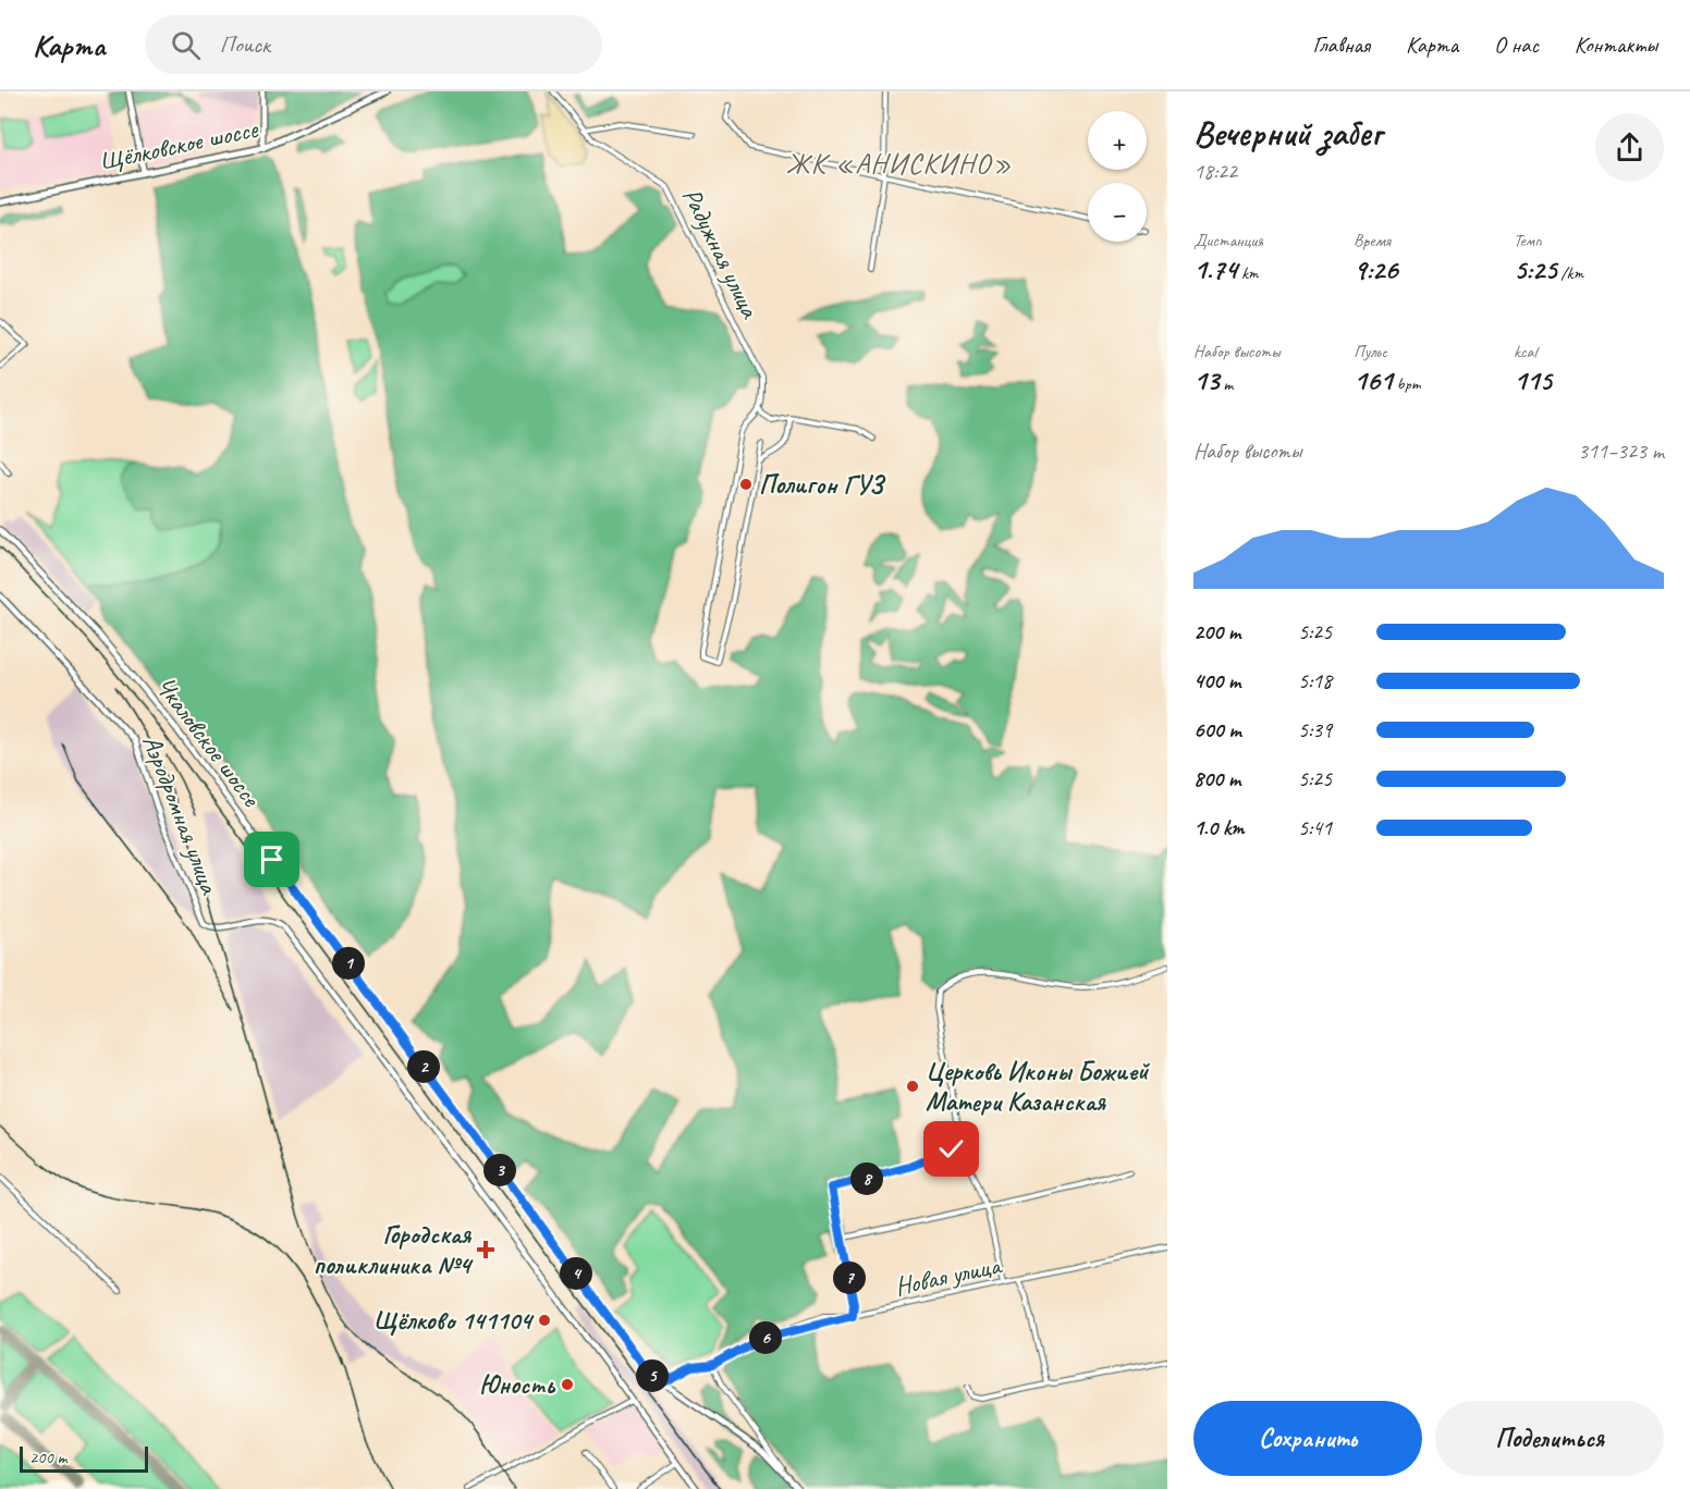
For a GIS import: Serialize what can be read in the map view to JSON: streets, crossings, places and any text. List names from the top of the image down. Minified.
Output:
{"streets":{"main road":["Щёлковское шоссе"],"street":["Радужная улица","Чкаловское шоссе","Аэродромная улица","Новая улица"]},"crossings":[["Чкаловское шоссе","Новая улица"]],"districts":["ЖК «АНИСКИНО»"],"places":{"other":["Полигон ГУЗ","Церковь Иконы Божией Матери Казанская","Щёлково 141104","Юность"],"health":["Городская поликлиника №4"]},"scale_bar":"200 m","page":{"header":"Карта","search":"Поиск","nav":["Главная","Карта","О нас","Контакты"],"heading":["Вечерний забег","18:22"],"map_buttons":["+","−"],"stats":[["Дистанция","1.74 km"],["Время","9:26"],["Темп","5:25 /km"],["Набор высоты","13 m"],["Пульс","161 bpm"],["kcal","115"]],"chart":["Набор высоты","311–323 m"],"list":[{"name":"200 m","note":"5:25"},{"name":"400 m","note":"5:18"},{"name":"600 m","note":"5:39"},{"name":"800 m","note":"5:25"},{"name":"1.0 km","note":"5:41"}],"pins":["1","2","3","8","4","7","6","5"],"buttons":["Сохранить","Поделиться"],"scale":"200 m"}}
